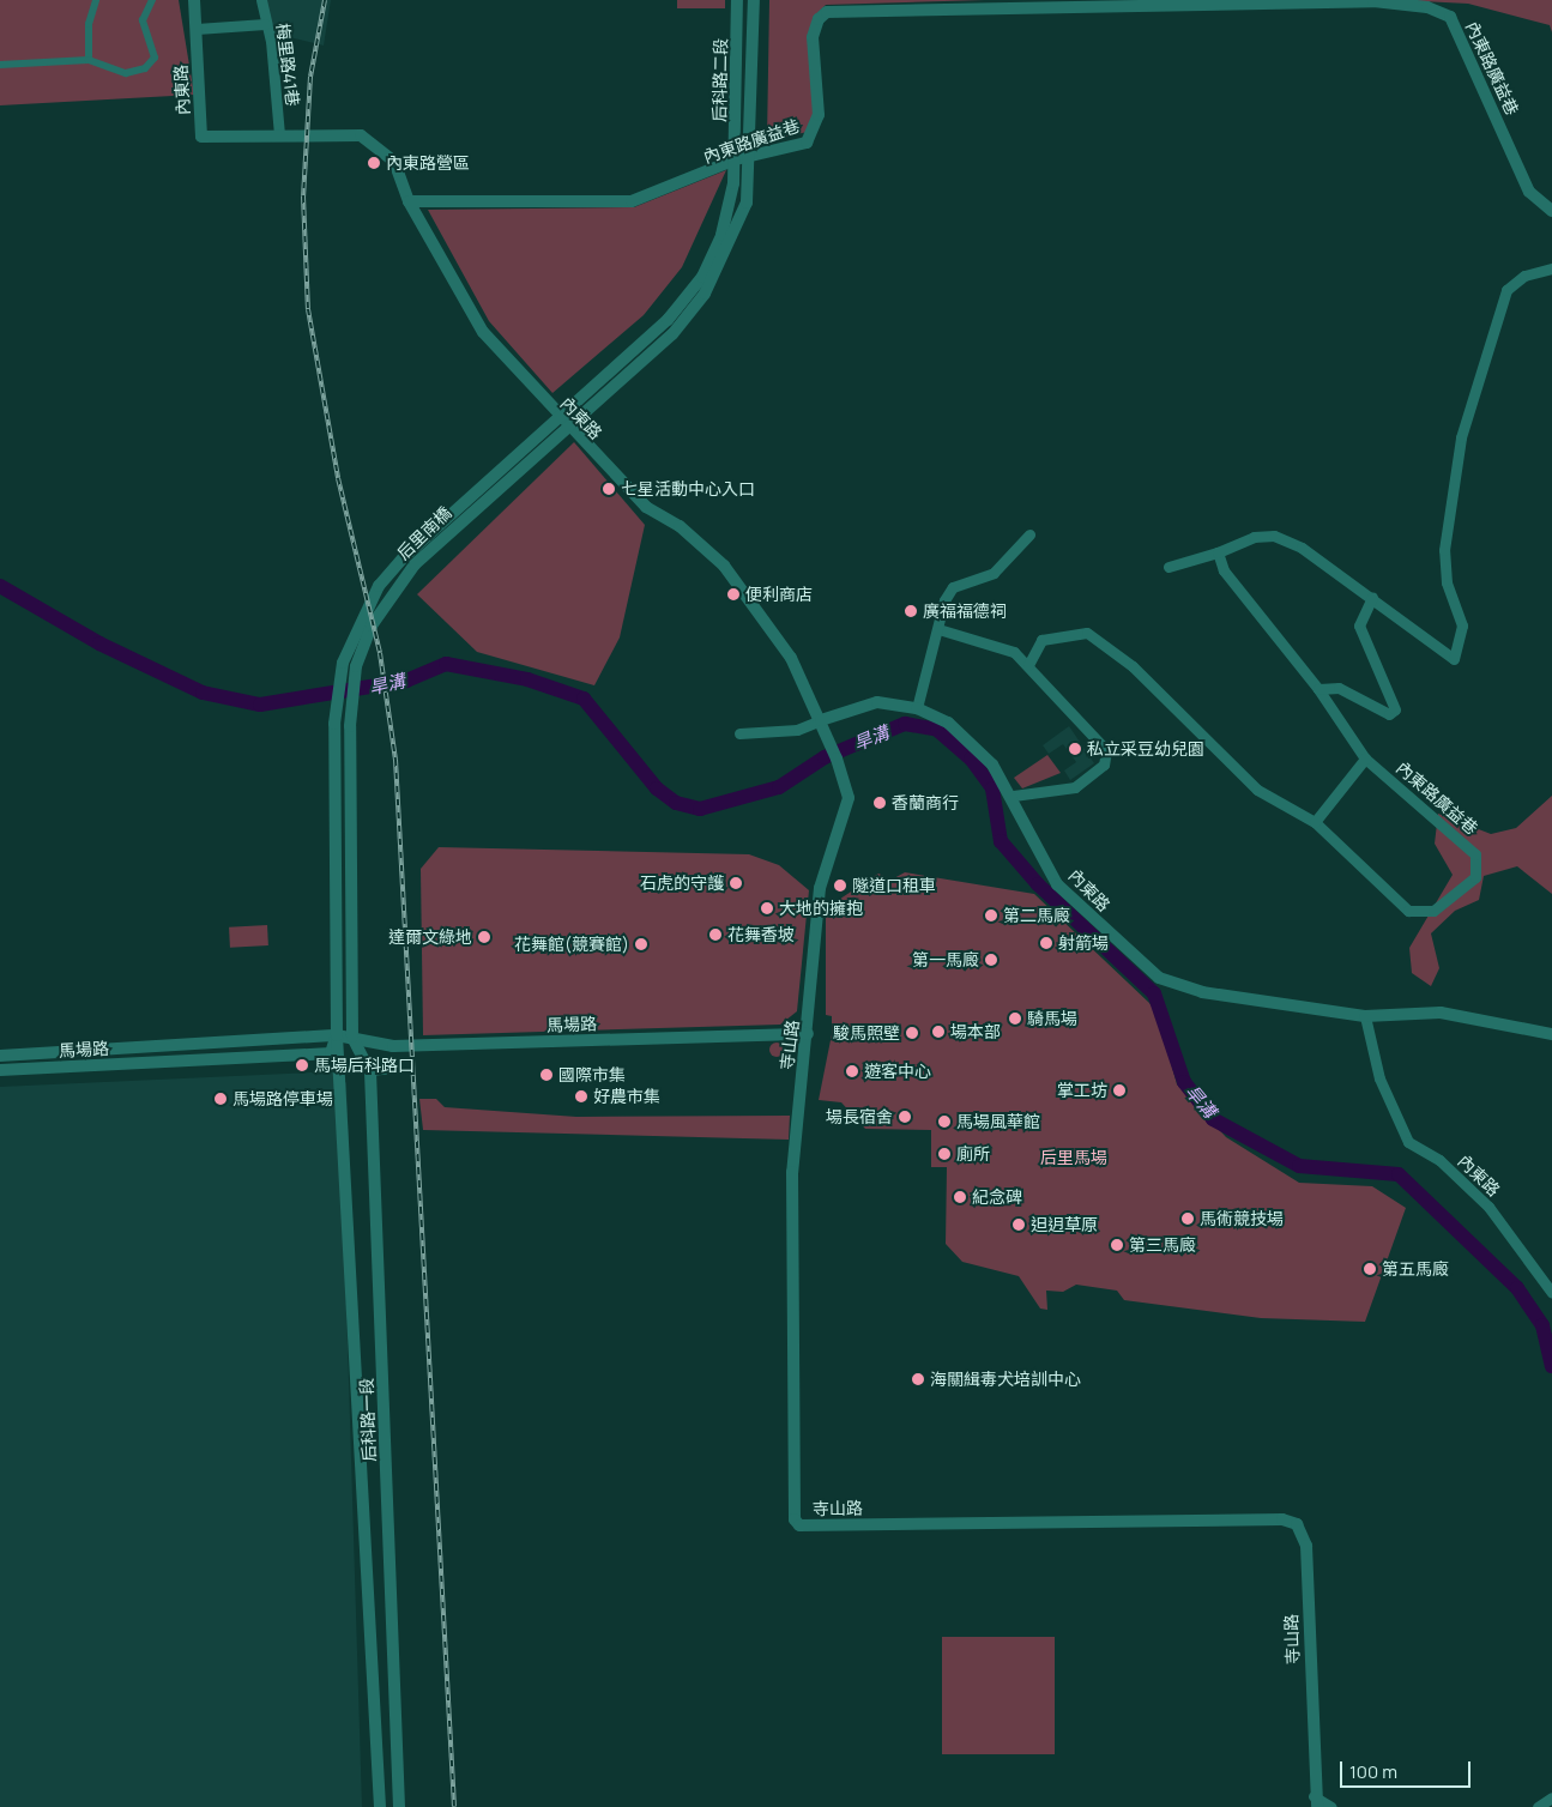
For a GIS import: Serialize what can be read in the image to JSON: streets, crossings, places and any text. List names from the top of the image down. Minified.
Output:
{"streets":{"street":["梅里路41巷","內東路廣益巷","后科路二段","內東路","后里南橋","馬場路","寺山路","后科路一段"]},"crossings":[["梅里路41巷","內東路"],["內東路廣益巷","后科路二段"],["內東路廣益巷","內東路"],["內東路廣益巷","后里南橋"],["后科路二段","后里南橋"],["內東路","寺山路"],["后里南橋","馬場路"],["后里南橋","后科路一段"],["馬場路","寺山路"],["馬場路","后科路一段"]],"water":["旱溝"],"parks":["后里馬場"],"places":["內東路營區","七星活動中心入口","便利商店","廣福福德祠","私立采豆幼兒園","香蘭商行","石虎的守護","隧道口租車","大地的擁抱","第二馬廄","花舞香坡","達爾文綠地","射箭場","花舞館(競賽館)","第一馬廄","騎馬場","場本部","駿馬照壁","馬場后科路口","遊客中心","國際市集","掌工坊","好農市集","馬場路停車場","場長宿舍","馬場風華館","廁所","紀念碑","馬術競技場","𨑨迌草原","第三馬廄","第五馬廄","海關緝毒犬培訓中心"],"scale_bar":"100 m"}
